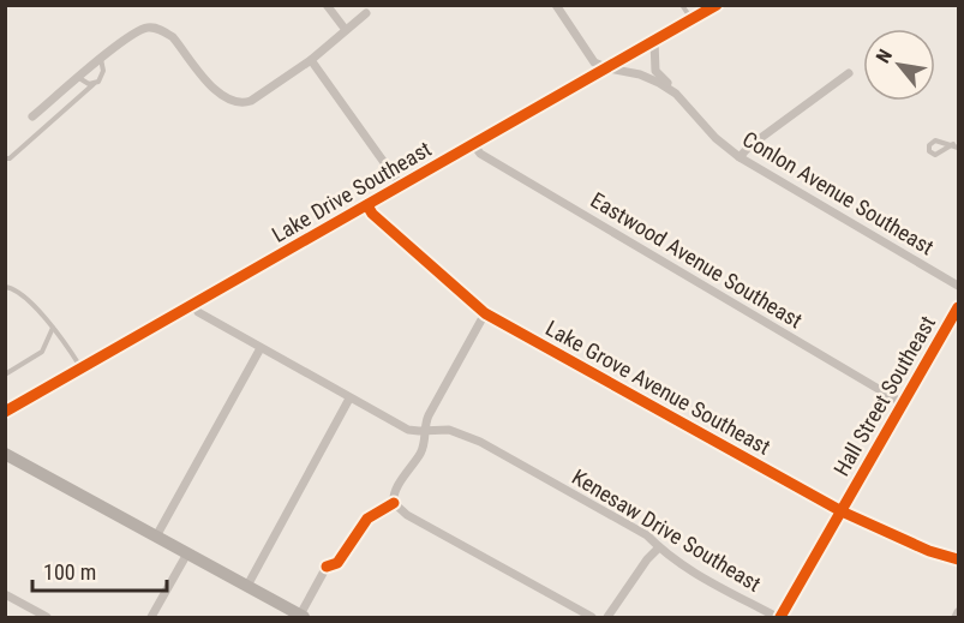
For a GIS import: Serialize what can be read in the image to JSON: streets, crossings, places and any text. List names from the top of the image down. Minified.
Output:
{"streets":{"main road":["Lake Drive Southeast","Hall Street Southeast"],"street":["Conlon Avenue Southeast","Eastwood Avenue Southeast","Lake Grove Avenue Southeast","Kenesaw Drive Southeast"]},"crossings":[["Lake Drive Southeast","Conlon Avenue Southeast"],["Lake Drive Southeast","Eastwood Avenue Southeast"],["Lake Drive Southeast","Lake Grove Avenue Southeast"],["Lake Drive Southeast","Kenesaw Drive Southeast"],["Eastwood Avenue Southeast","Hall Street Southeast"],["Lake Grove Avenue Southeast","Hall Street Southeast"],["Hall Street Southeast","Kenesaw Drive Southeast"]],"scale_bar":"100 m","north":"top left"}
